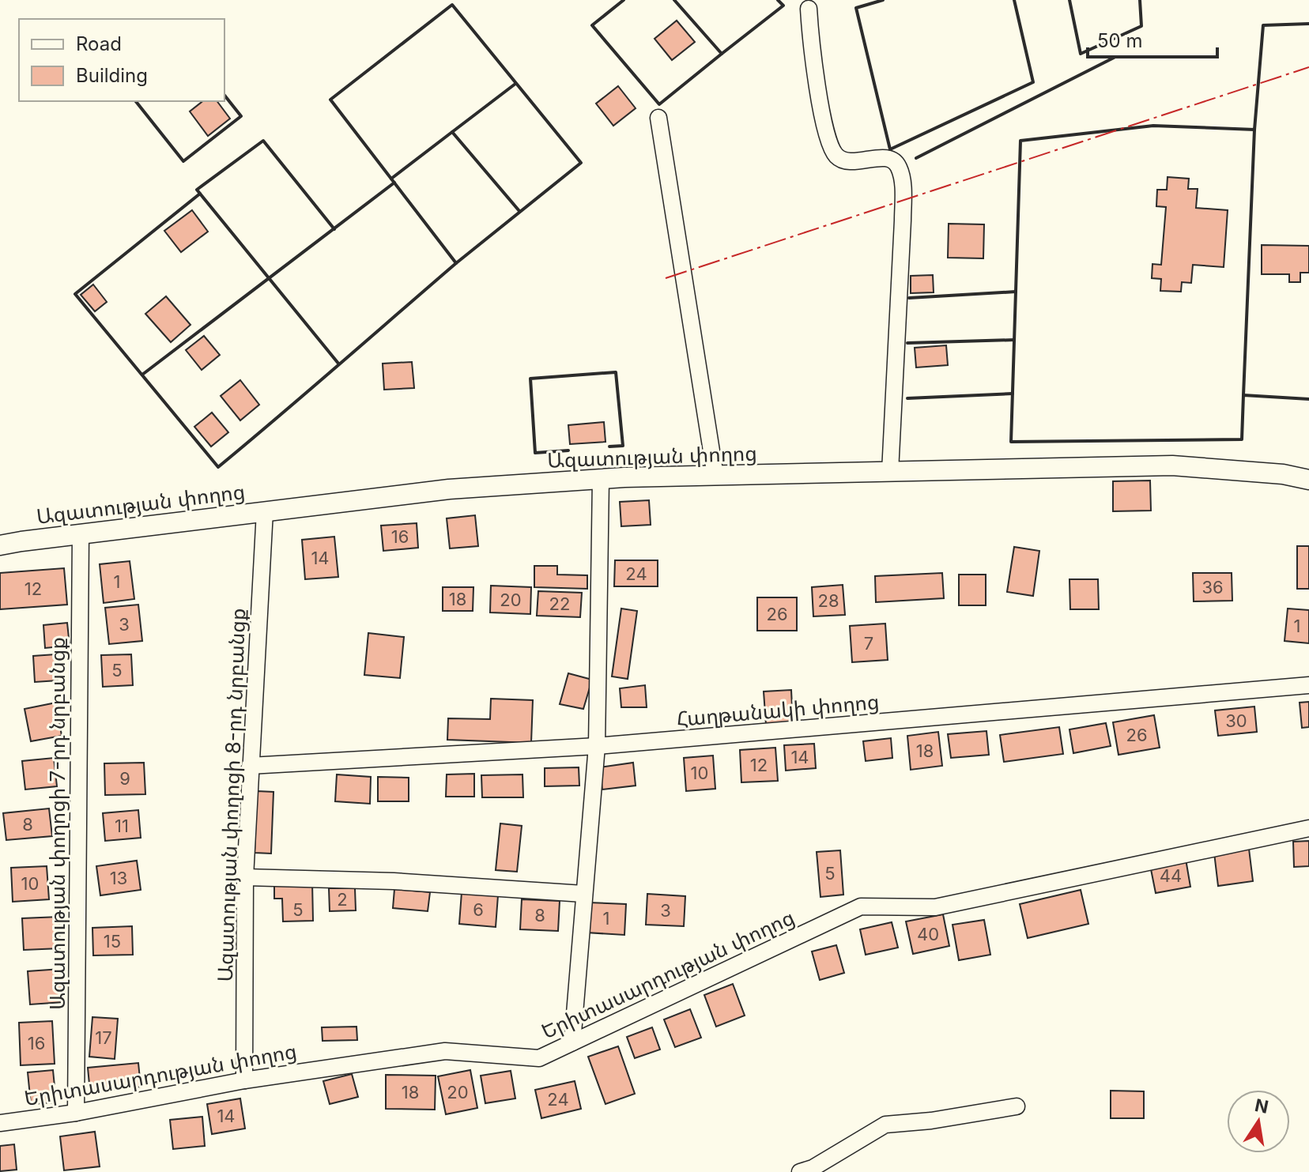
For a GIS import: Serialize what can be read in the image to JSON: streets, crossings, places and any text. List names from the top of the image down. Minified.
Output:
{"streets":{"street":["Ազատության փողոց","Հաղթանակի փողոց","Ազատության փողոցի 8-րդ նրբանցք","Ազատության փողոցի 7-րդ նրբանցք","Երիտասարդության փողոց"]},"crossings":[["Ազատության փողոց","Ազատության փողոցի 8-րդ նրբանցք"],["Ազատության փողոց","Ազատության փողոցի 7-րդ նրբանցք"],["Հաղթանակի փողոց","Ազատության փողոցի 8-րդ նրբանցք"],["Ազատության փողոցի 8-րդ նրբանցք","Երիտասարդության փողոց"],["Ազատության փողոցի 7-րդ նրբանցք","Երիտասարդության փողոց"]],"house_numbers":["16","14","24","1","36","12","18","20","28","22","26","3","1","7","5","30","26","18","14","12","10","9","8","11","5","44","13","10","2","5","6","3","8","1","40","15","17","16","18","20","24","14"],"legend":["Road","Building"],"scale_bar":"50 m","north":"top"}
